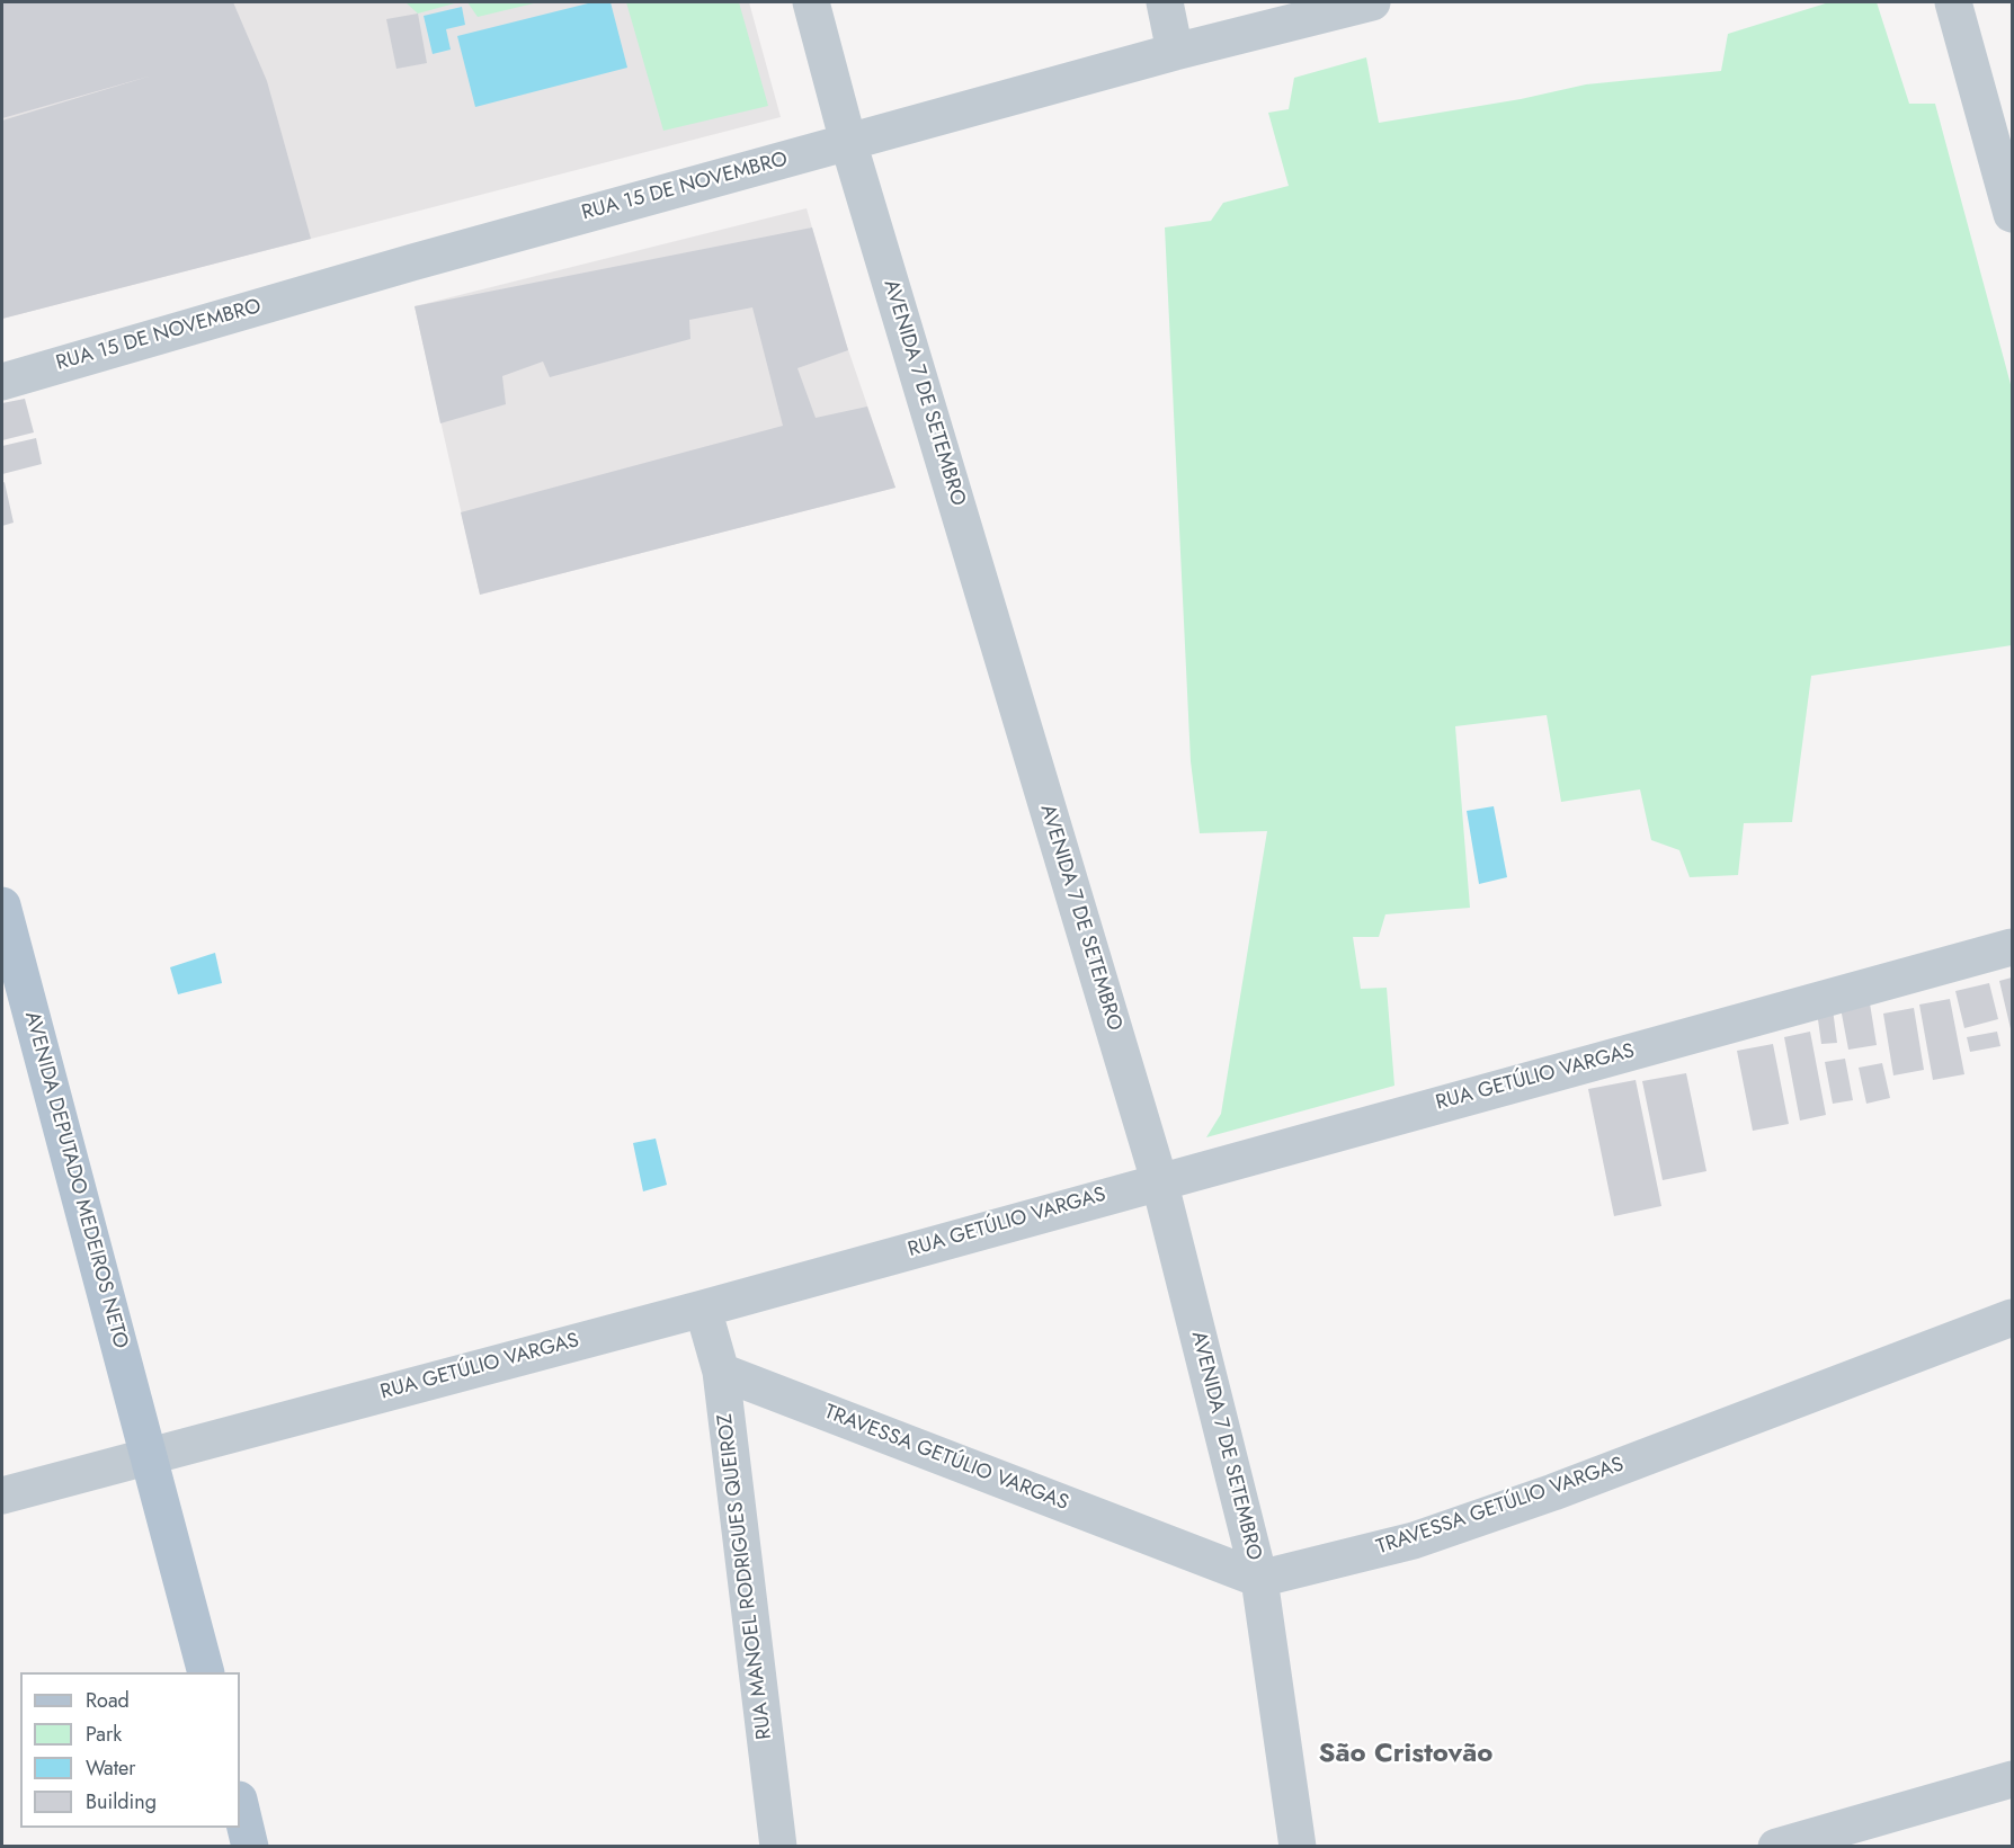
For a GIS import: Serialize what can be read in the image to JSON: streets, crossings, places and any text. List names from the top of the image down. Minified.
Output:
{"streets":{"main road":["AVENIDA DEPUTADO MEDEIROS NETO"],"street":["RUA 15 DE NOVEMBRO","AVENIDA 7 DE SETEMBRO","RUA GETÚLIO VARGAS","TRAVESSA GETÚLIO VARGAS","RUA MANOEL RODRIGUES QUEIROZ"]},"crossings":[["RUA 15 DE NOVEMBRO","AVENIDA 7 DE SETEMBRO"],["AVENIDA 7 DE SETEMBRO","RUA GETÚLIO VARGAS"],["AVENIDA 7 DE SETEMBRO","TRAVESSA GETÚLIO VARGAS"],["RUA GETÚLIO VARGAS","AVENIDA DEPUTADO MEDEIROS NETO"],["RUA GETÚLIO VARGAS","RUA MANOEL RODRIGUES QUEIROZ"],["TRAVESSA GETÚLIO VARGAS","RUA MANOEL RODRIGUES QUEIROZ"]],"districts":["São Cristovão"],"legend":["Road","Park","Water","Building"]}
